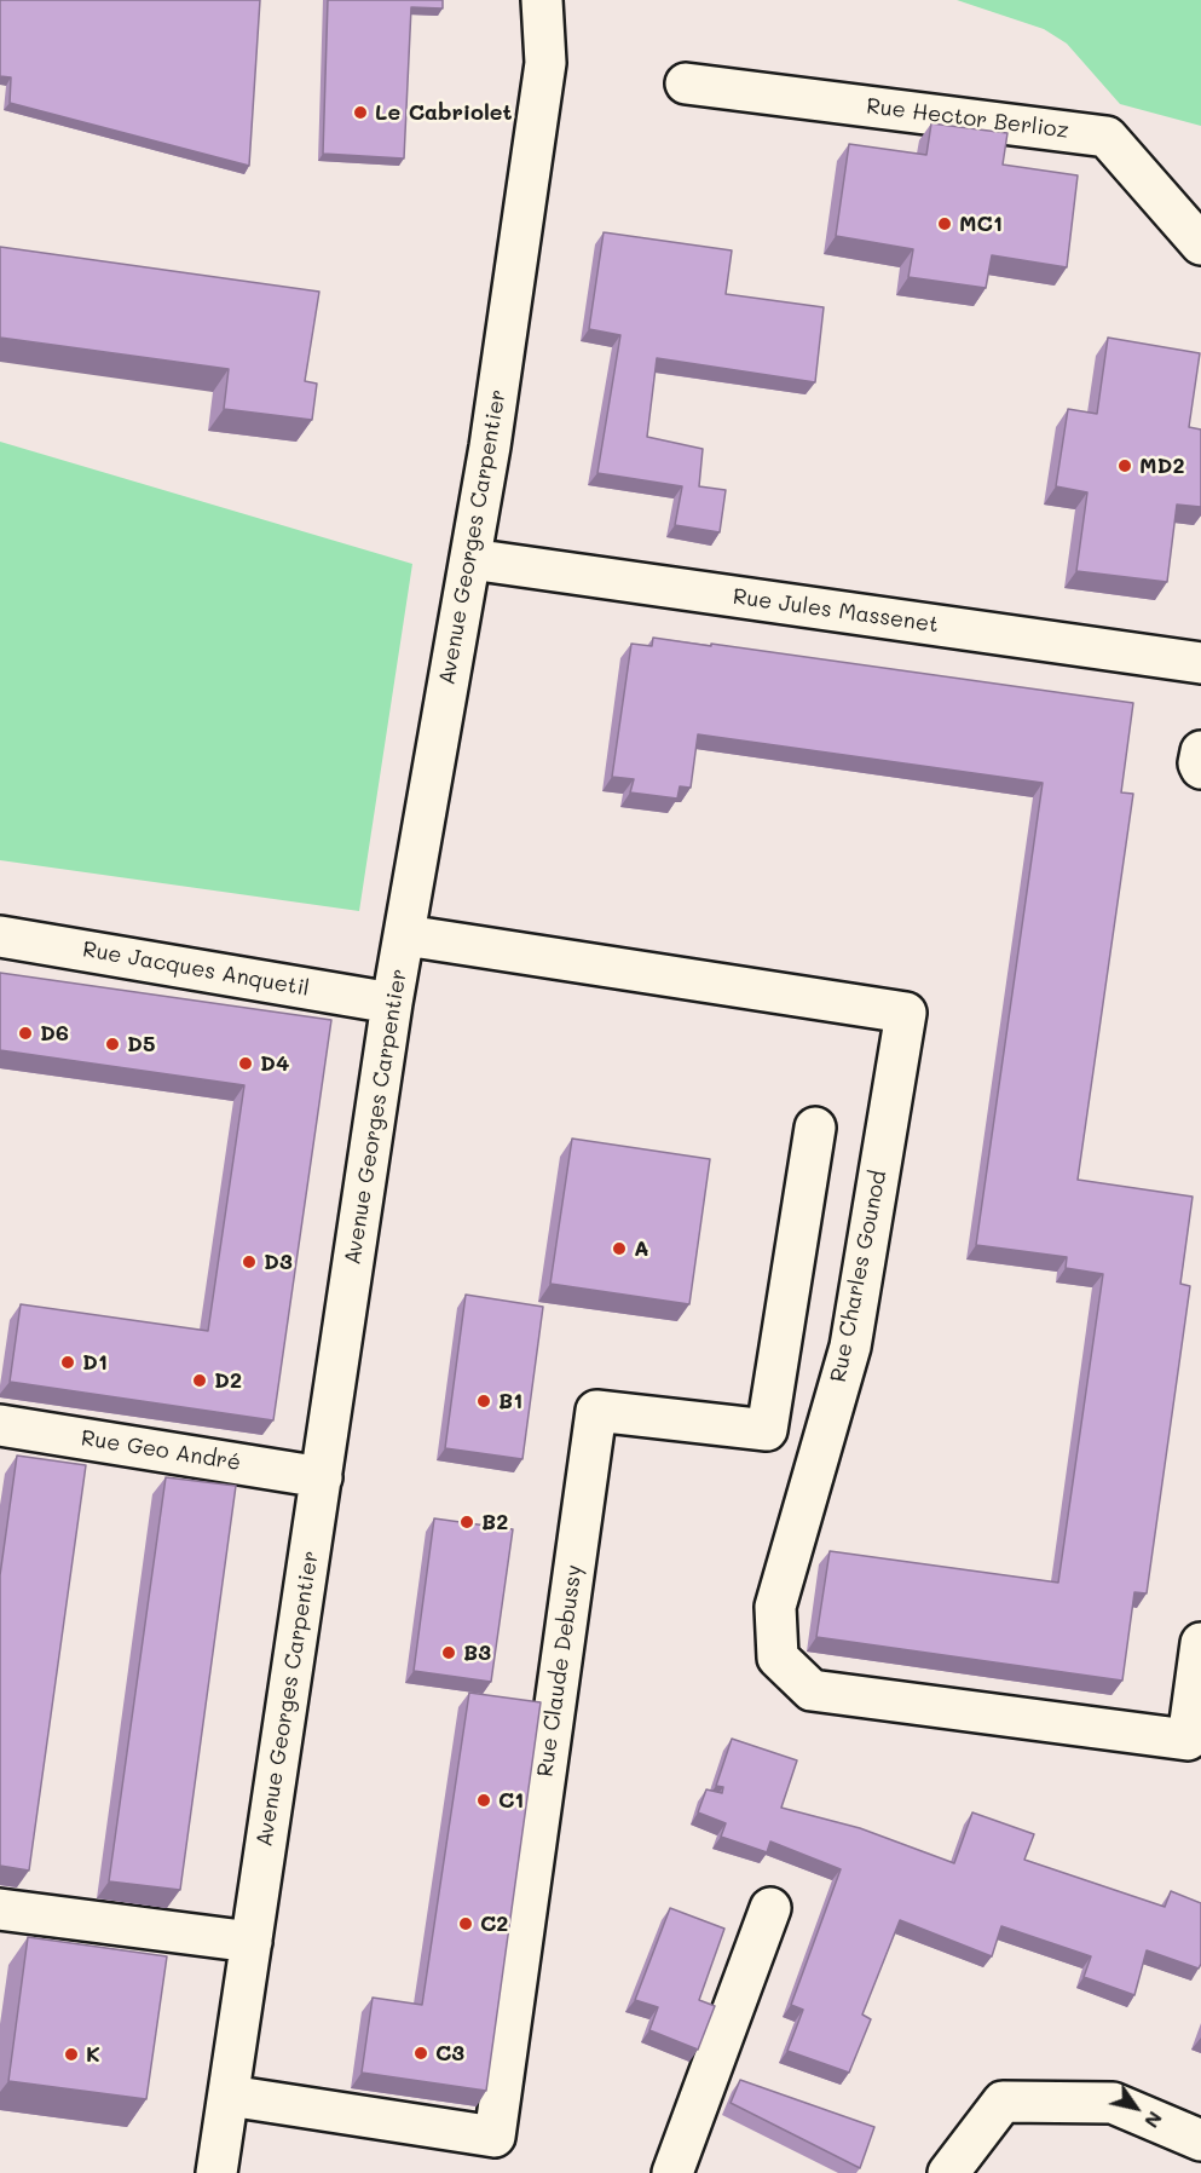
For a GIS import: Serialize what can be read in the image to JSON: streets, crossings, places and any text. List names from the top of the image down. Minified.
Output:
{"streets":{"street":["Rue Hector Berlioz","Avenue Georges Carpentier","Rue Jules Massenet","Rue Jacques Anquetil","Rue Charles Gounod","Rue Geo André","Rue Claude Debussy"]},"crossings":[["Avenue Georges Carpentier","Rue Jules Massenet"],["Avenue Georges Carpentier","Rue Jacques Anquetil"],["Avenue Georges Carpentier","Rue Charles Gounod"],["Avenue Georges Carpentier","Rue Geo André"],["Avenue Georges Carpentier","Rue Claude Debussy"]],"places":["Le Cabriolet","MC1","MD2","D6","D5","D4","A","D3","D1","D2","B1","B2","B3","C1","C2","C3","K"],"north":"bottom right"}
